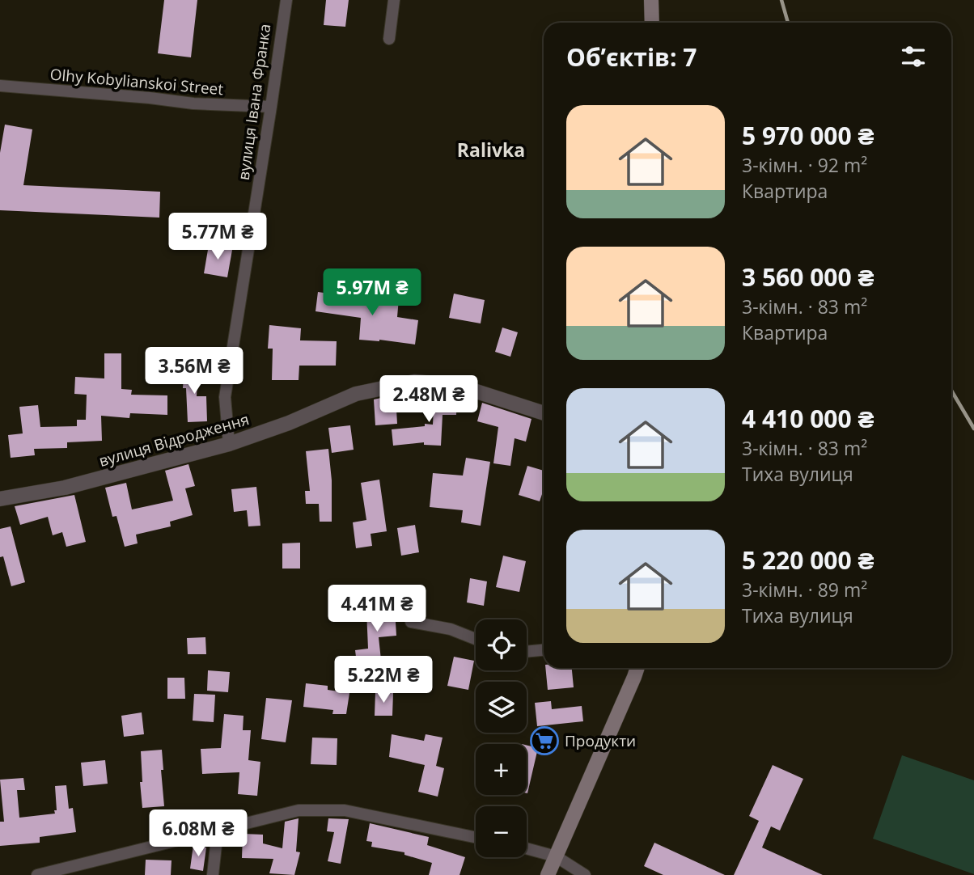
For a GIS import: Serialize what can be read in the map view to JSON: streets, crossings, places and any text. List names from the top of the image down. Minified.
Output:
{"streets":{"street":["Olhy Kobylianskoi Street","вулиця Івана Франка","вулиця Відродження"]},"crossings":[["Olhy Kobylianskoi Street","вулиця Івана Франка"],["вулиця Івана Франка","вулиця Відродження"]],"districts":["Ralivka"],"places":{"supermarket":["Продукти"]},"page":{"heading":"Об’єктів: 7","list":[{"name":"5 970 000 ₴","note":"3-кімн. · 92 m² · Квартира"},{"name":"3 560 000 ₴","note":"3-кімн. · 83 m² · Квартира"},{"name":"4 410 000 ₴","note":"3-кімн. · 83 m² · Тиха вулиця"},{"name":"5 220 000 ₴","note":"3-кімн. · 89 m² · Тиха вулиця"}],"price":["5.77M ₴","5.97M ₴","3.56M ₴","2.48M ₴","4.41M ₴","5.22M ₴","6.08M ₴"],"map_buttons":["+","−"]}}
